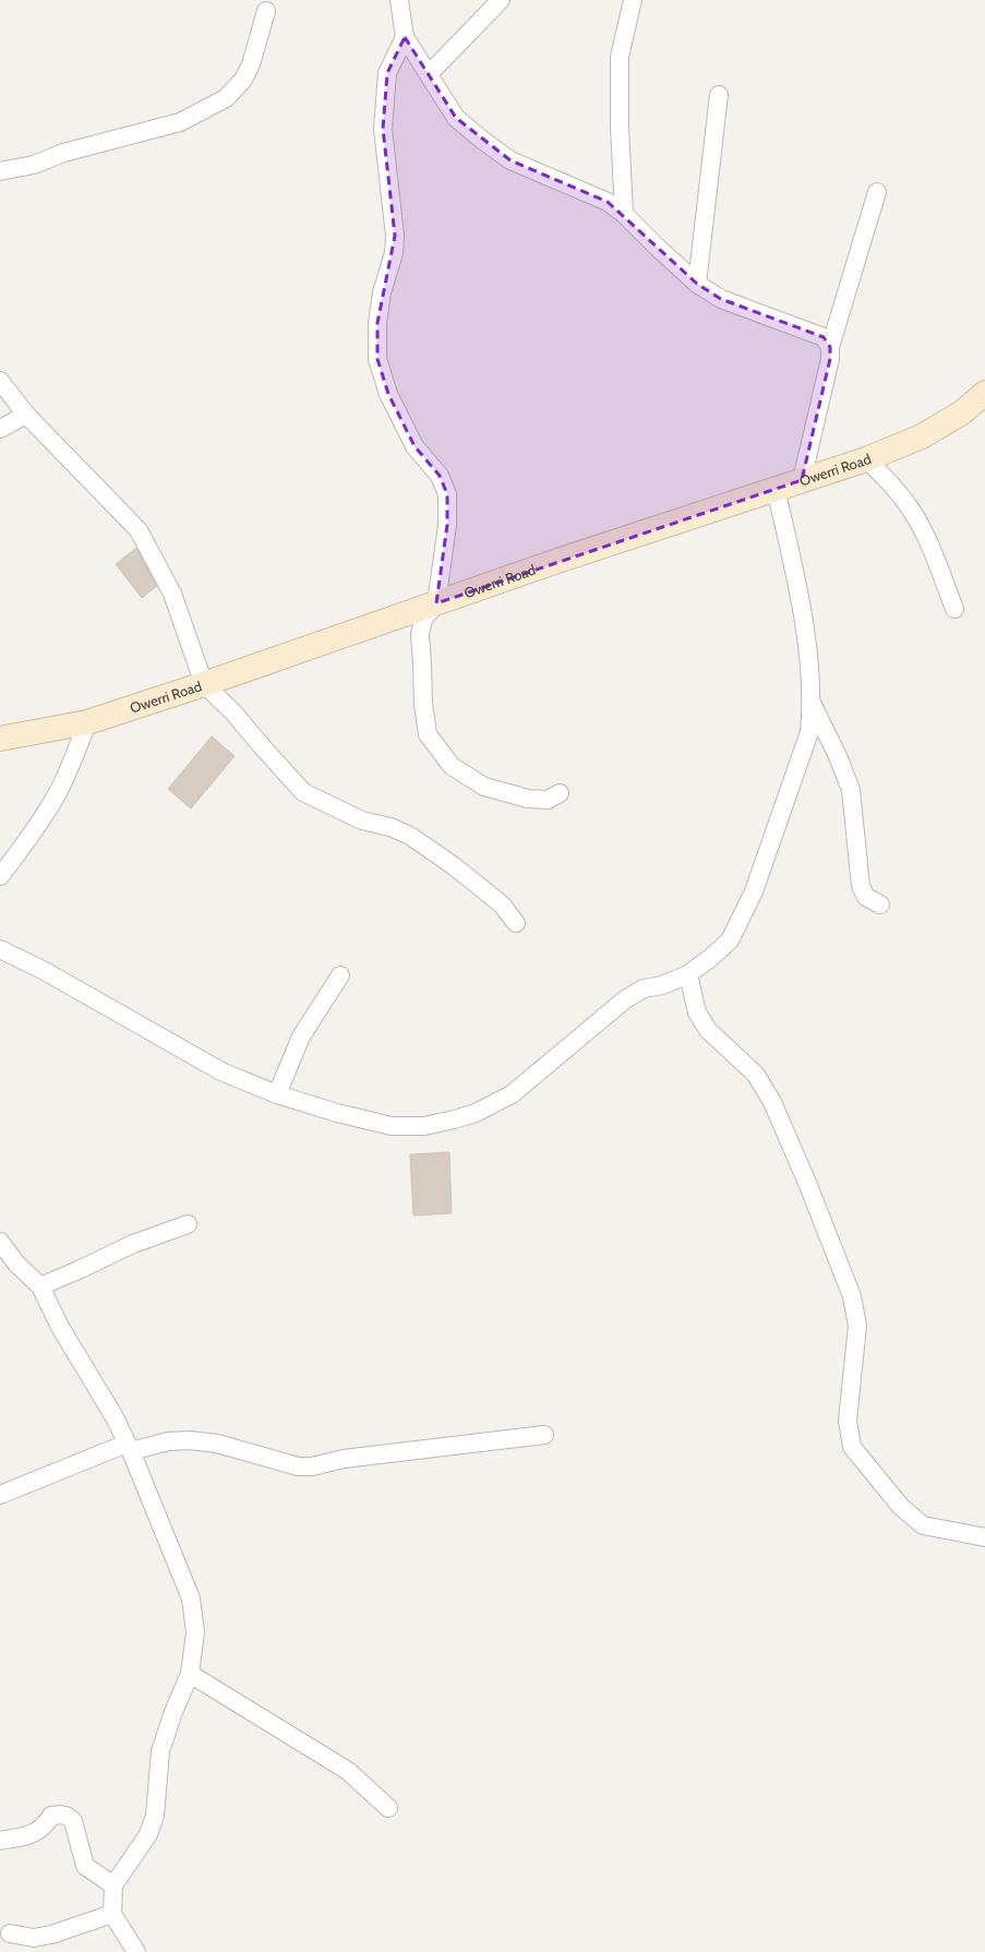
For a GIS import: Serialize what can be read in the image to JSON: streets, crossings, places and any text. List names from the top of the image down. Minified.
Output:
{"streets":{"main road":["Owerri Road"]}}
